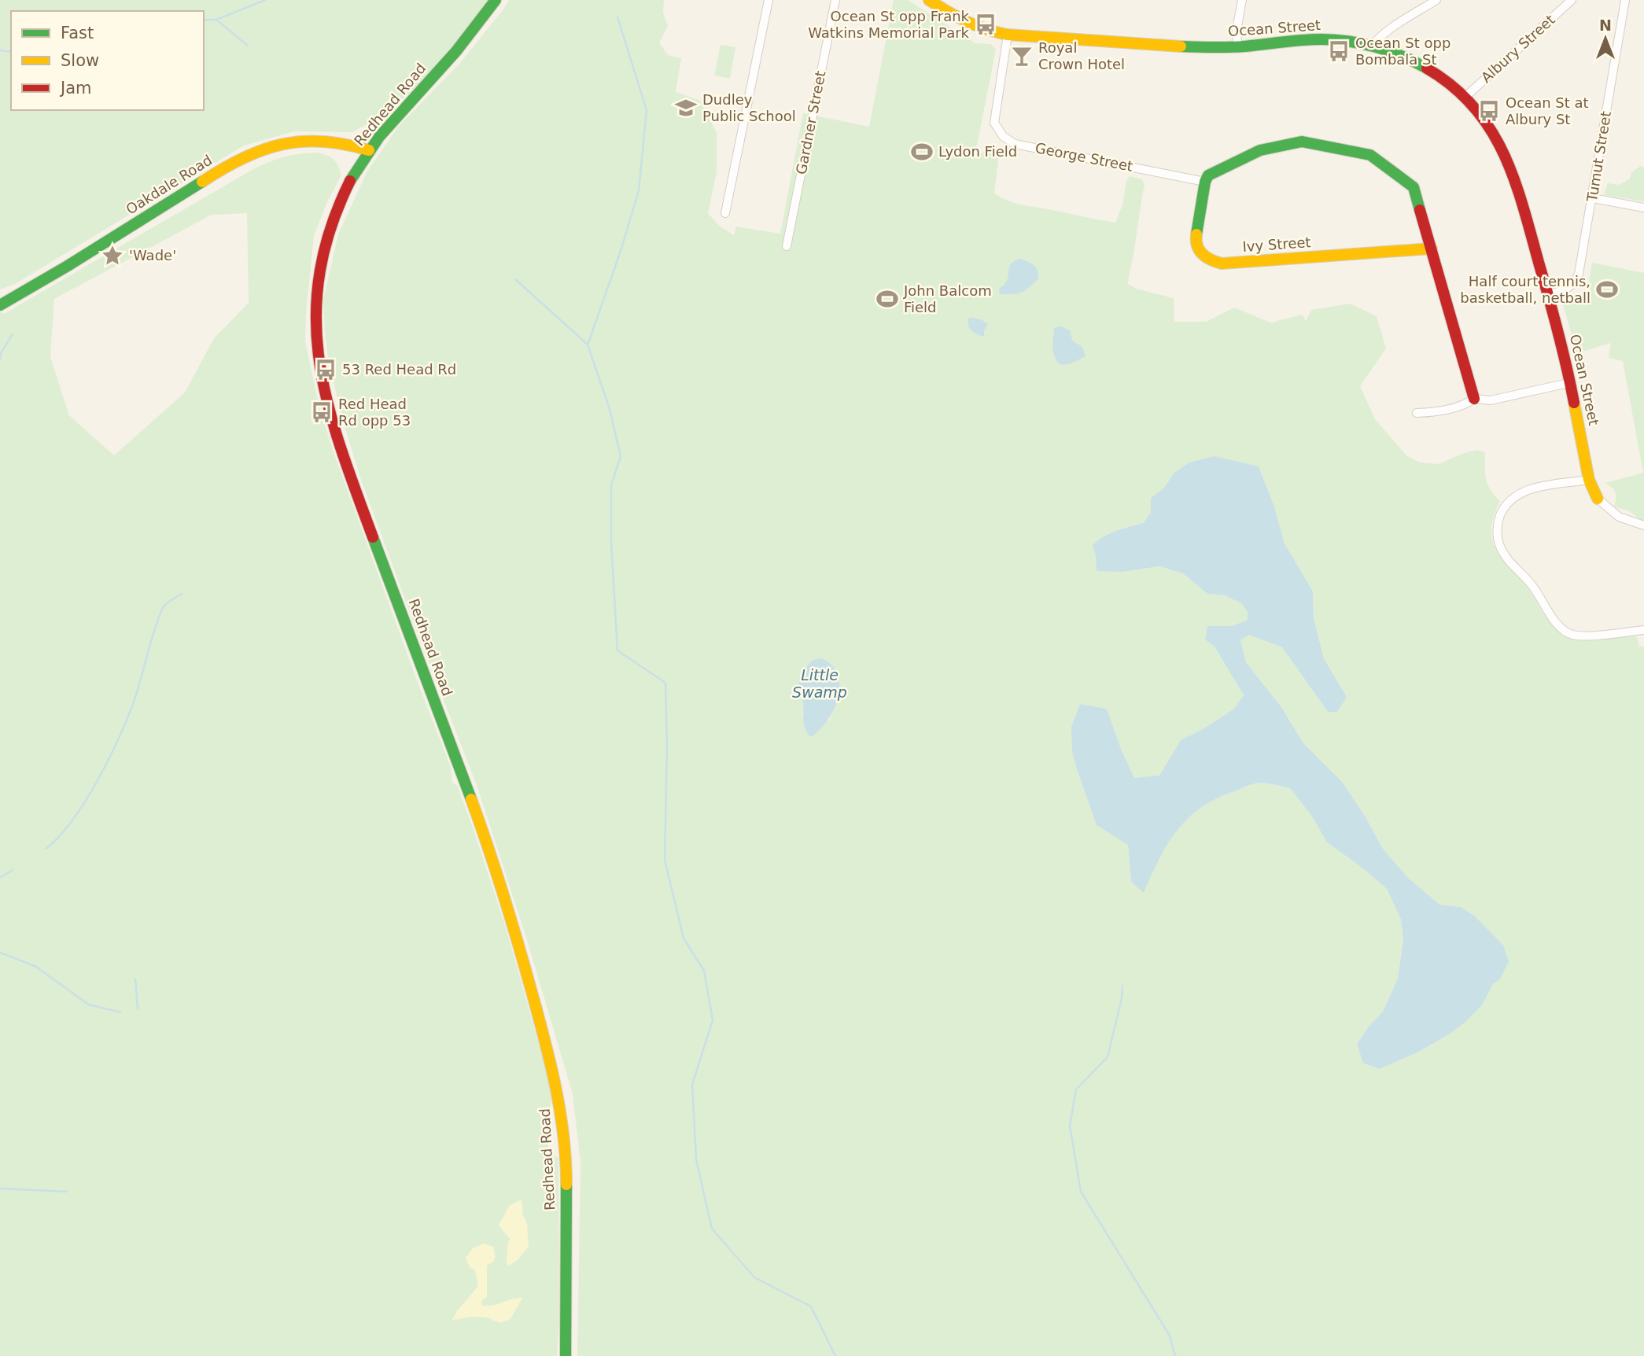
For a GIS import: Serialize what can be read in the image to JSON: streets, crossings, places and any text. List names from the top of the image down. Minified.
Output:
{"streets":{"main road":["Ocean Street","Redhead Road","Oakdale Road","Ivy Street"],"street":["Albury Street","Gardner Street","Tumut Street","George Street"]},"crossings":[["Ocean Street","Albury Street"],["Ocean Street","Tumut Street"],["Ocean Street","George Street"],["Redhead Road","Oakdale Road"],["George Street","Ivy Street"]],"water":["Little Swamp"],"places":{"bus stop":["Ocean St opp Frank Watkins Memorial Park","Ocean St opp Bombala St","Ocean St at Albury St","53 Red Head Rd","Red Head Rd opp 53"],"bar":["Royal Crown Hotel"],"school or university":["Dudley Public School"],"sports":["Lydon Field","Half court tennis, basketball, netball","John Balcom Field"],"place":["'Wade'"]},"legend":["Fast","Slow","Jam"],"north":"top"}
